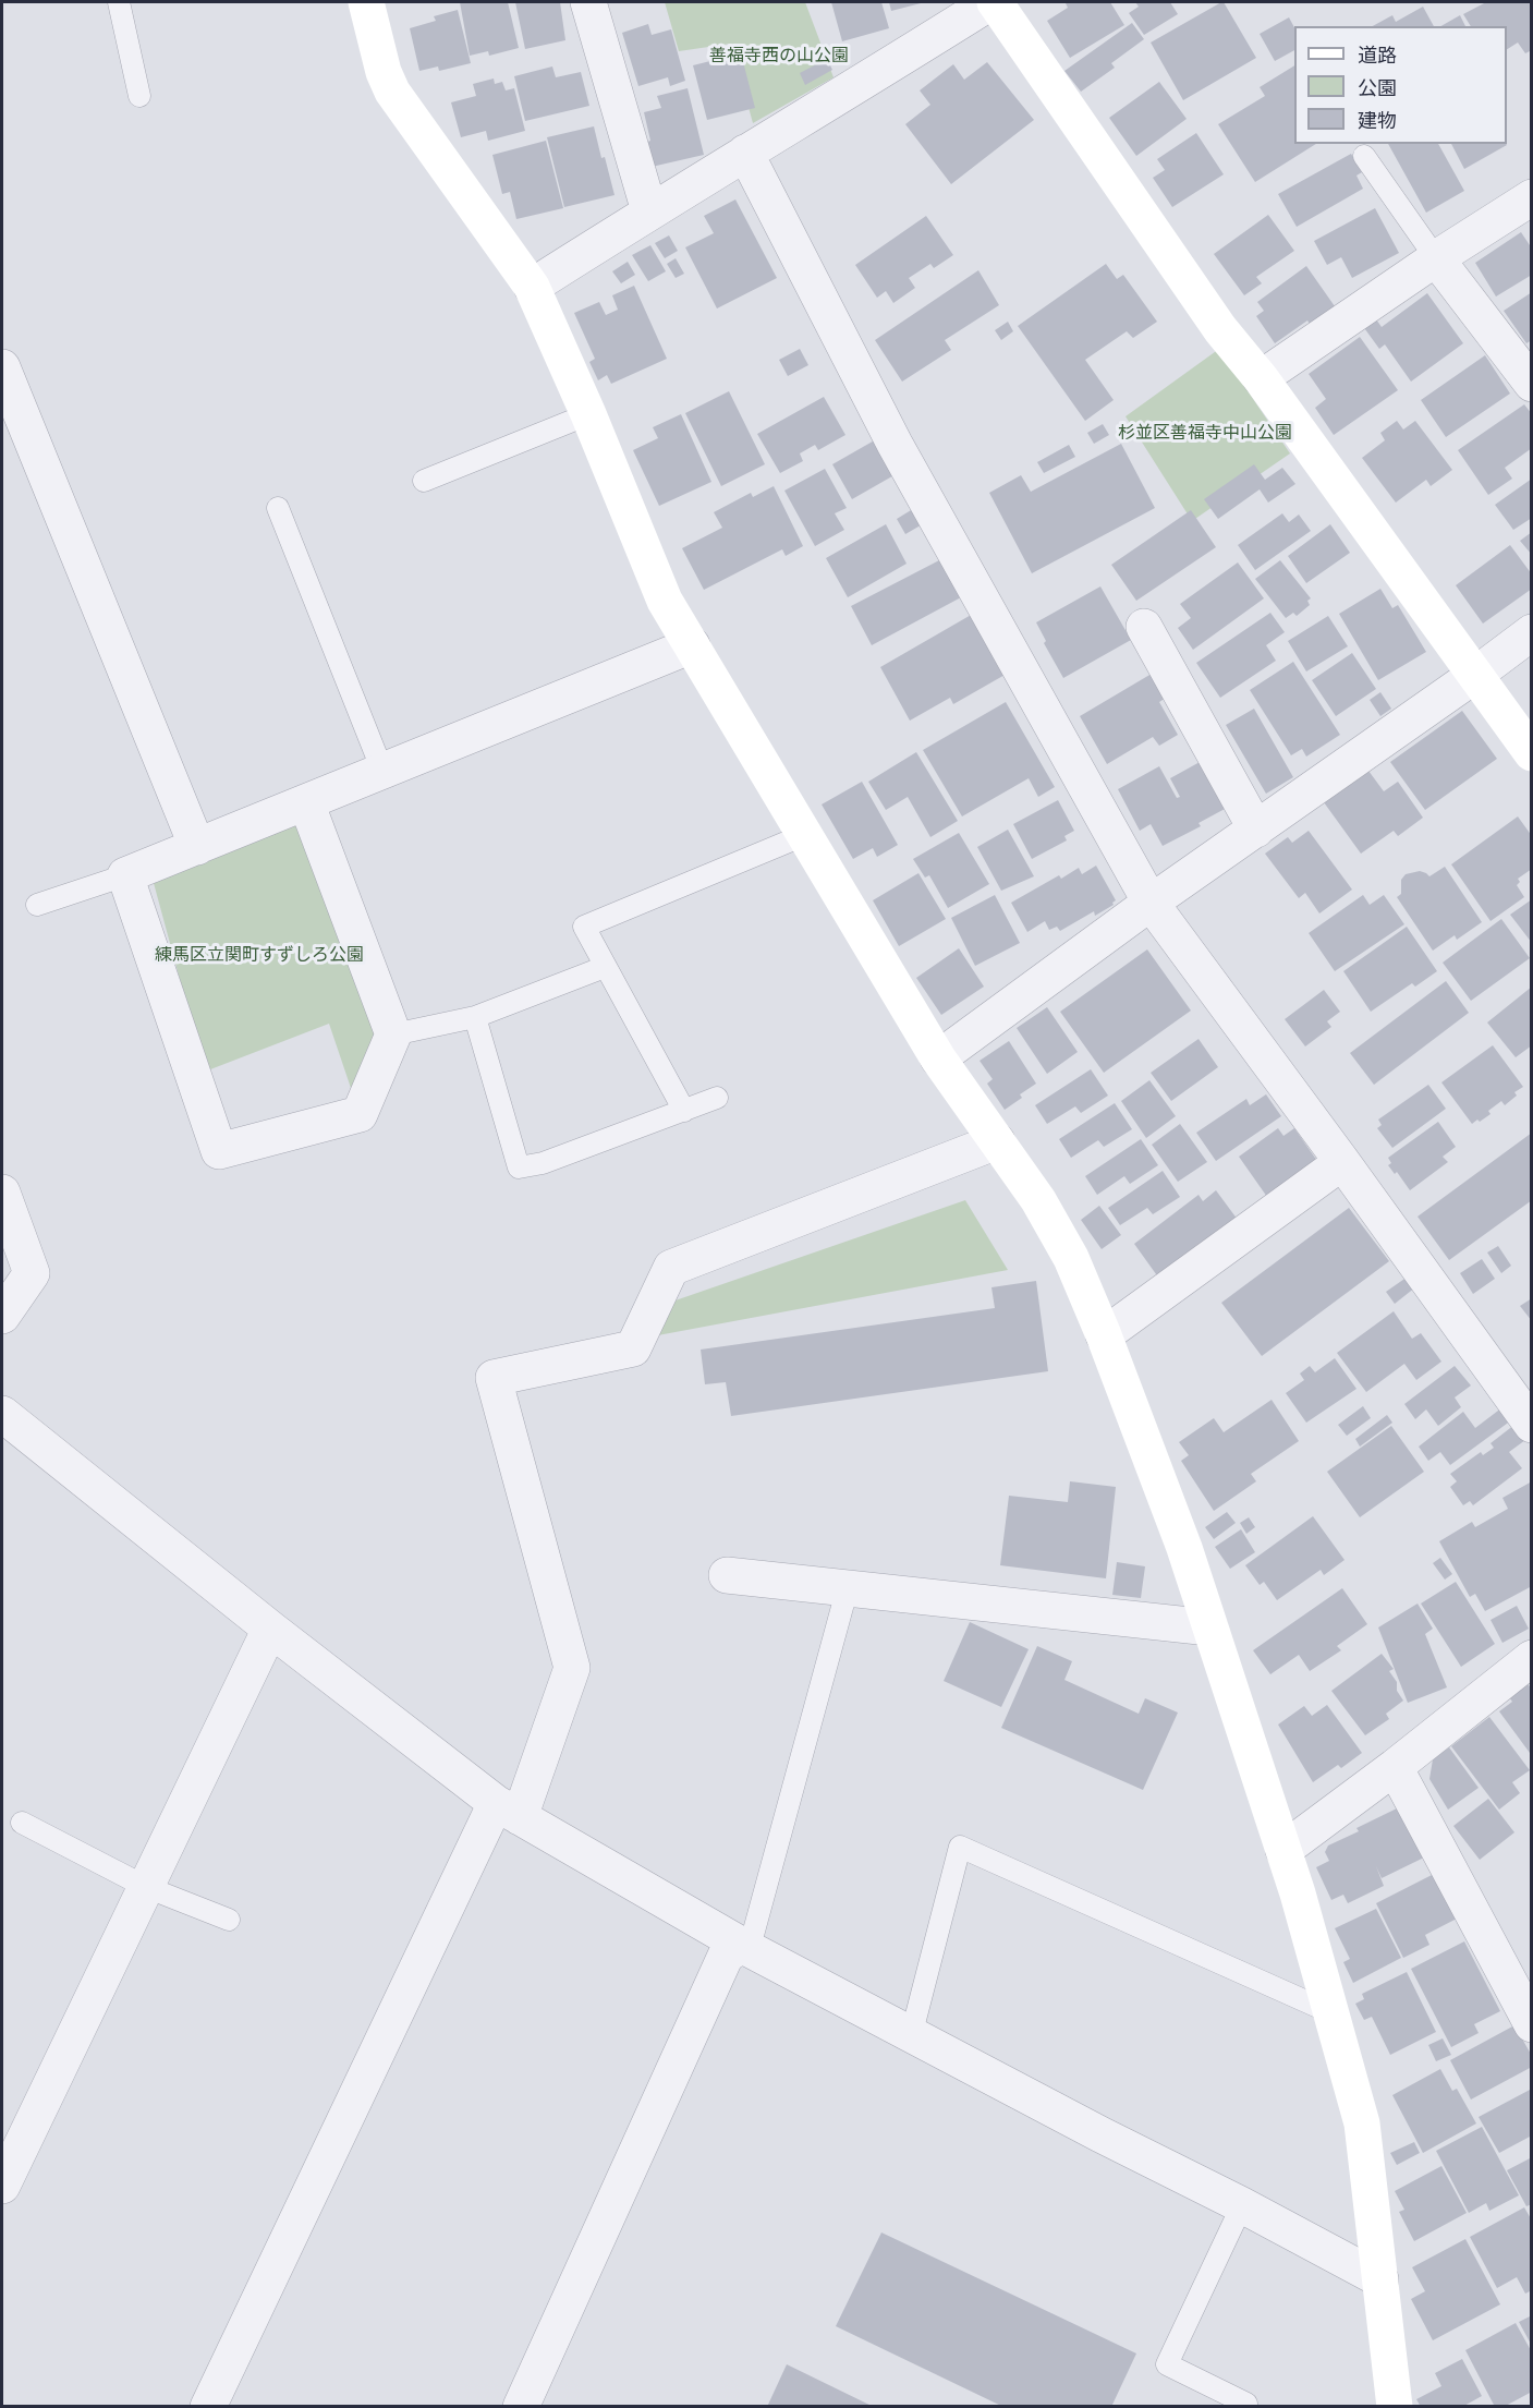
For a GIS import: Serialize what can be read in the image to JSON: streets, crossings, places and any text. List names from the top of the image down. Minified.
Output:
{"parks":["善福寺西の山公園","杉並区善福寺中山公園","練馬区立関町すずしろ公園"],"legend":["道路","公園","建物"]}
